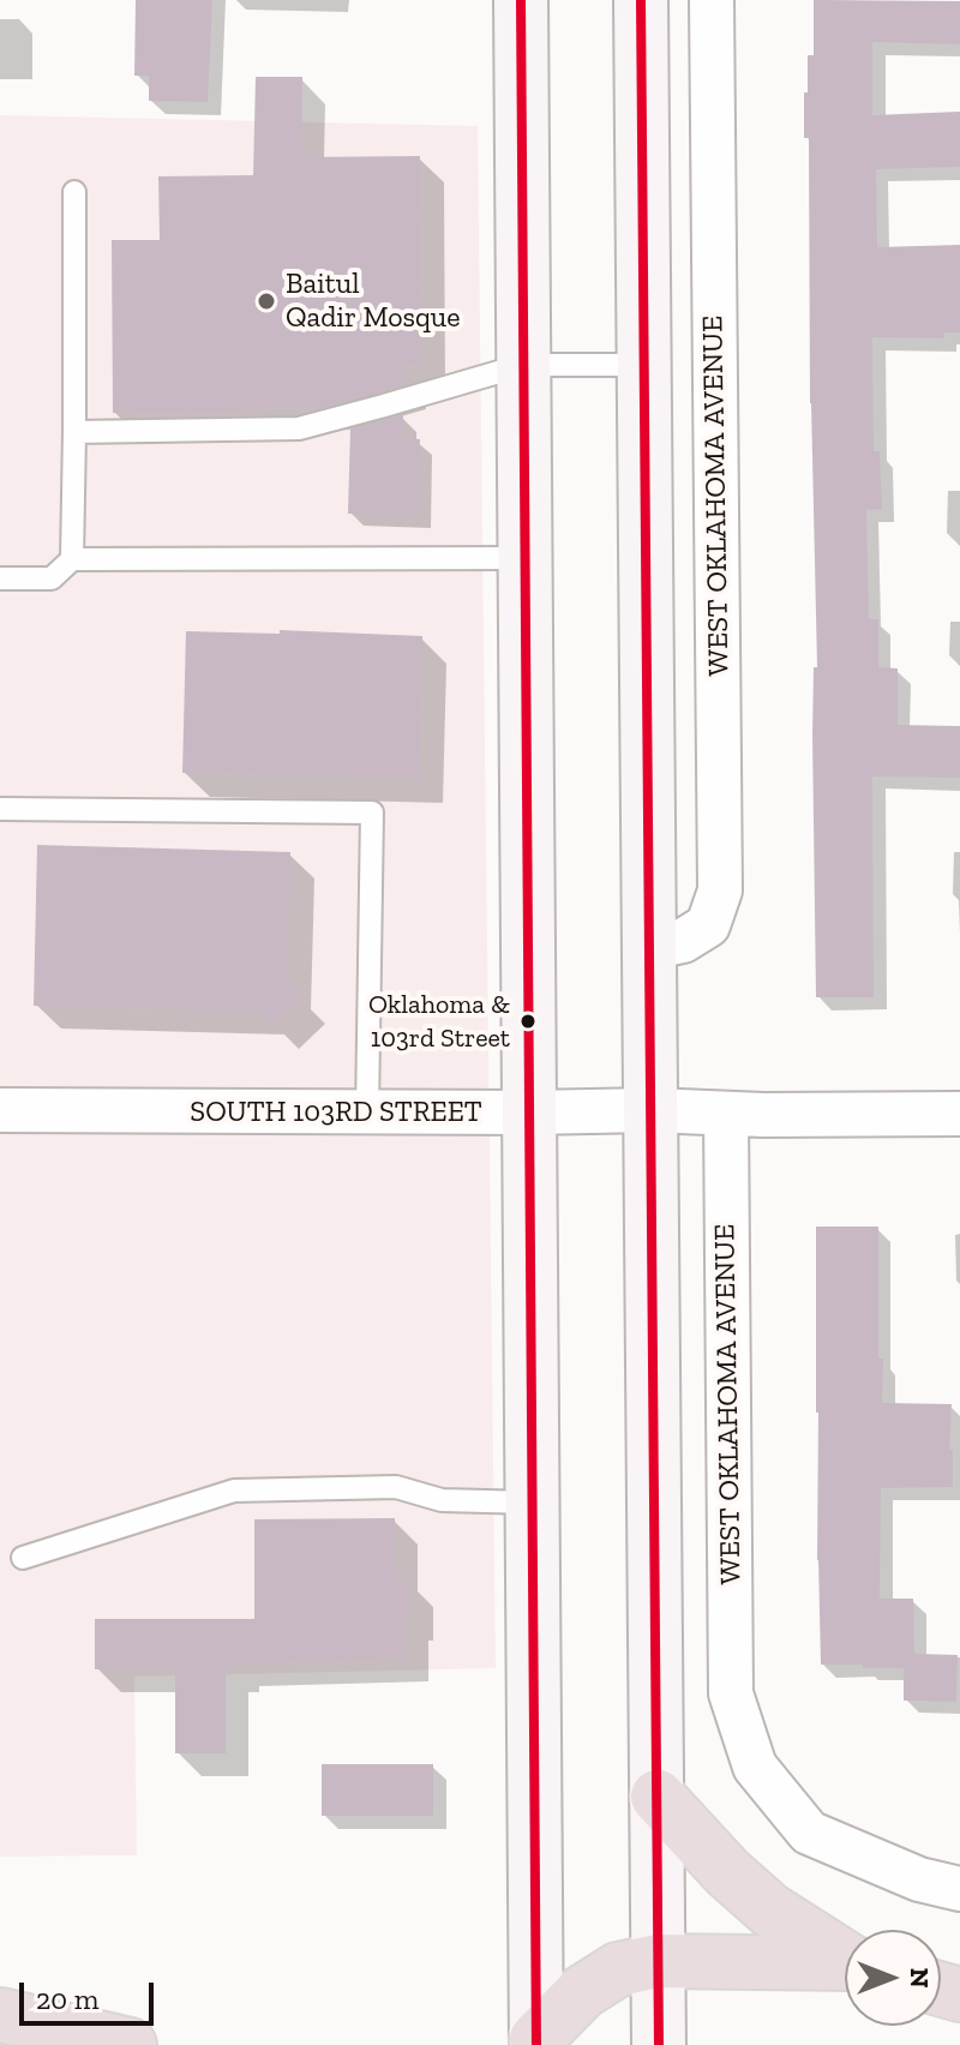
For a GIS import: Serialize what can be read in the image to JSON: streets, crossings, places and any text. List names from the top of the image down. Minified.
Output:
{"streets":{"street":["WEST OKLAHOMA AVENUE","SOUTH 103RD STREET"]},"crossings":[["WEST OKLAHOMA AVENUE","SOUTH 103RD STREET"]],"places":["Baitul Qadir Mosque","Oklahoma & 103rd Street"],"scale_bar":"20 m","north":"right"}
